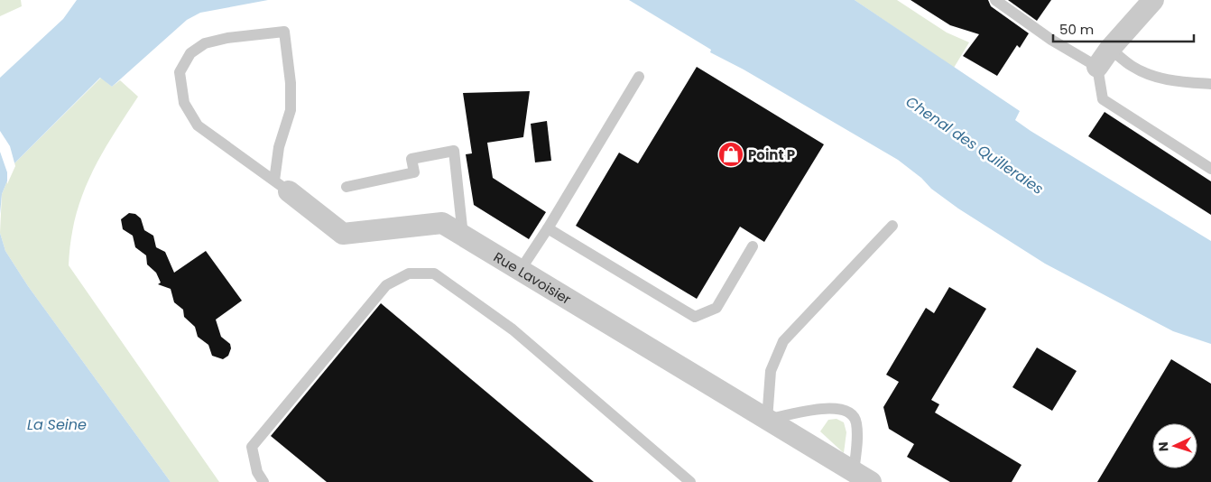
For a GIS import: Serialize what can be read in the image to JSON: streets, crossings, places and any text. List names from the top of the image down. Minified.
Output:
{"streets":{"street":["Rue Lavoisier"]},"water":["Chenal des Quilleraies","La Seine"],"places":{"shop":["Point P"]},"scale_bar":"50 m","north":"left"}
